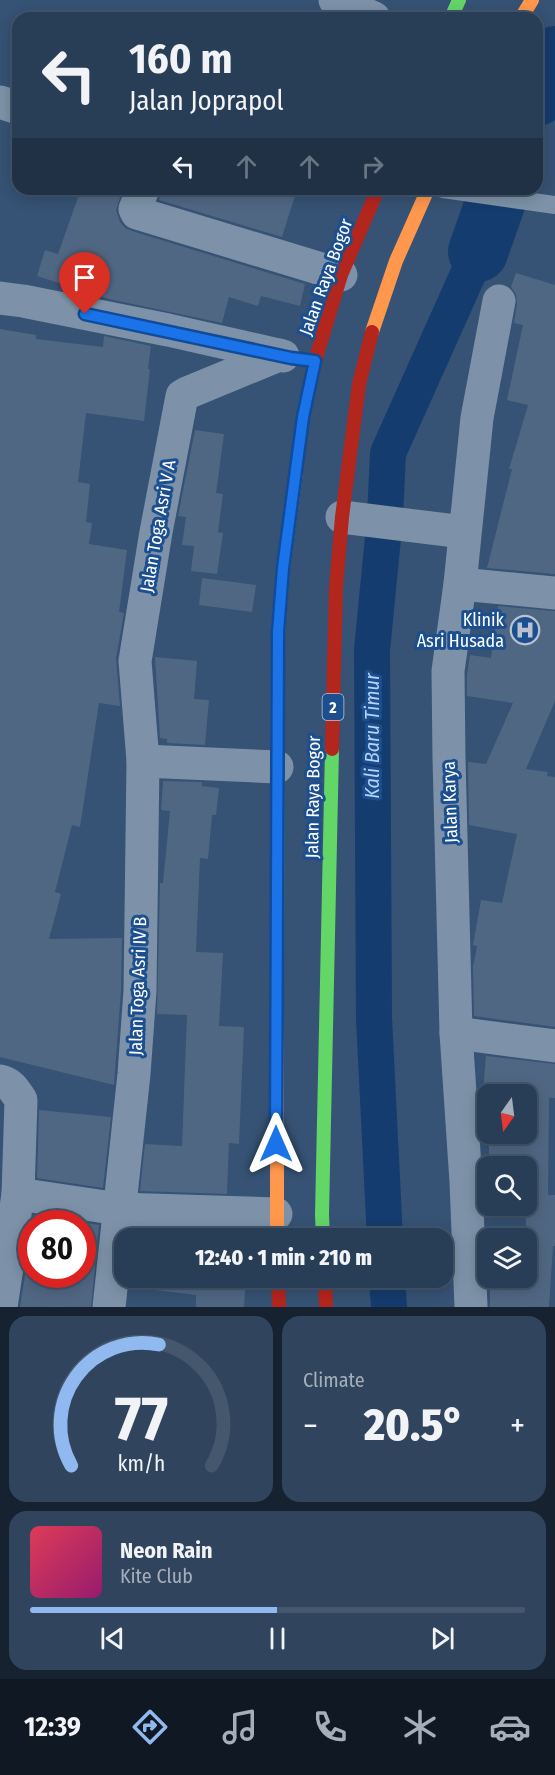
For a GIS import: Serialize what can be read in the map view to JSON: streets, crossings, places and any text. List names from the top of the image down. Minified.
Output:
{"streets":{"highway":["Jalan Raya Bogor","2"],"street":["Jalan Toga Asri V A","Jalan Karya","Jalan Toga Asri IV B"]},"crossings":[["Jalan Toga Asri V A","Jalan Toga Asri IV B"]],"water":["Kali Baru Timur"],"places":{"hospital":["Klinik Asri Husada"]},"north":"bottom","page":{"turn":["160 m","Jalan Joprapol"],"limit":"80","trip":"12:40 · 1 min · 210 m","tile":"Climate","heat":["−","20.5°","+"],"song":["Neon Rain","Kite Club"],"tabs":"12:39","gauge":["77","km/h"]}}
